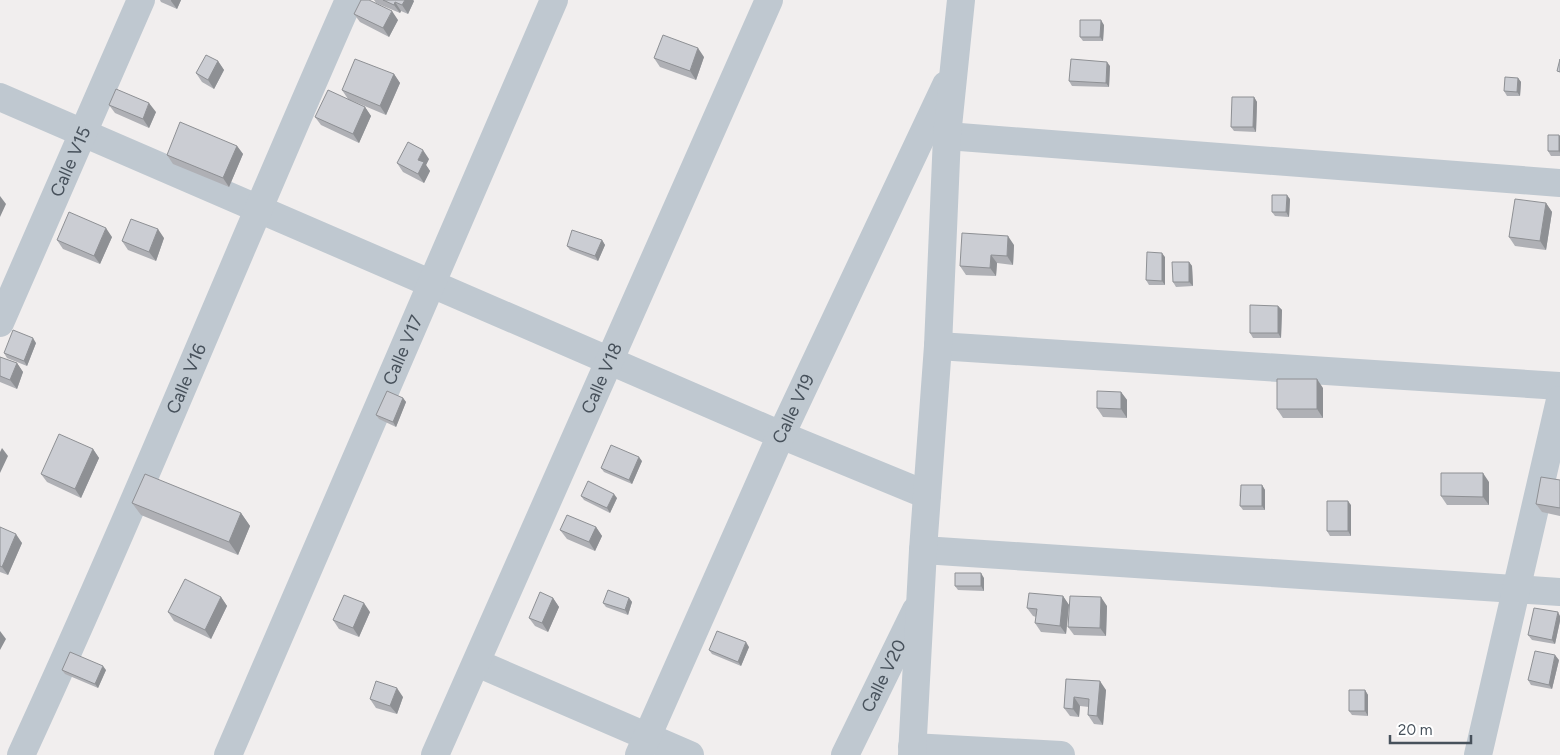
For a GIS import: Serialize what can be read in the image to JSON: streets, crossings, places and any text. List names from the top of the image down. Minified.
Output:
{"streets":{"street":["Calle V15","Calle V17","Calle V18","Calle V16","Calle V19","Calle V20"]},"scale_bar":"20 m"}
